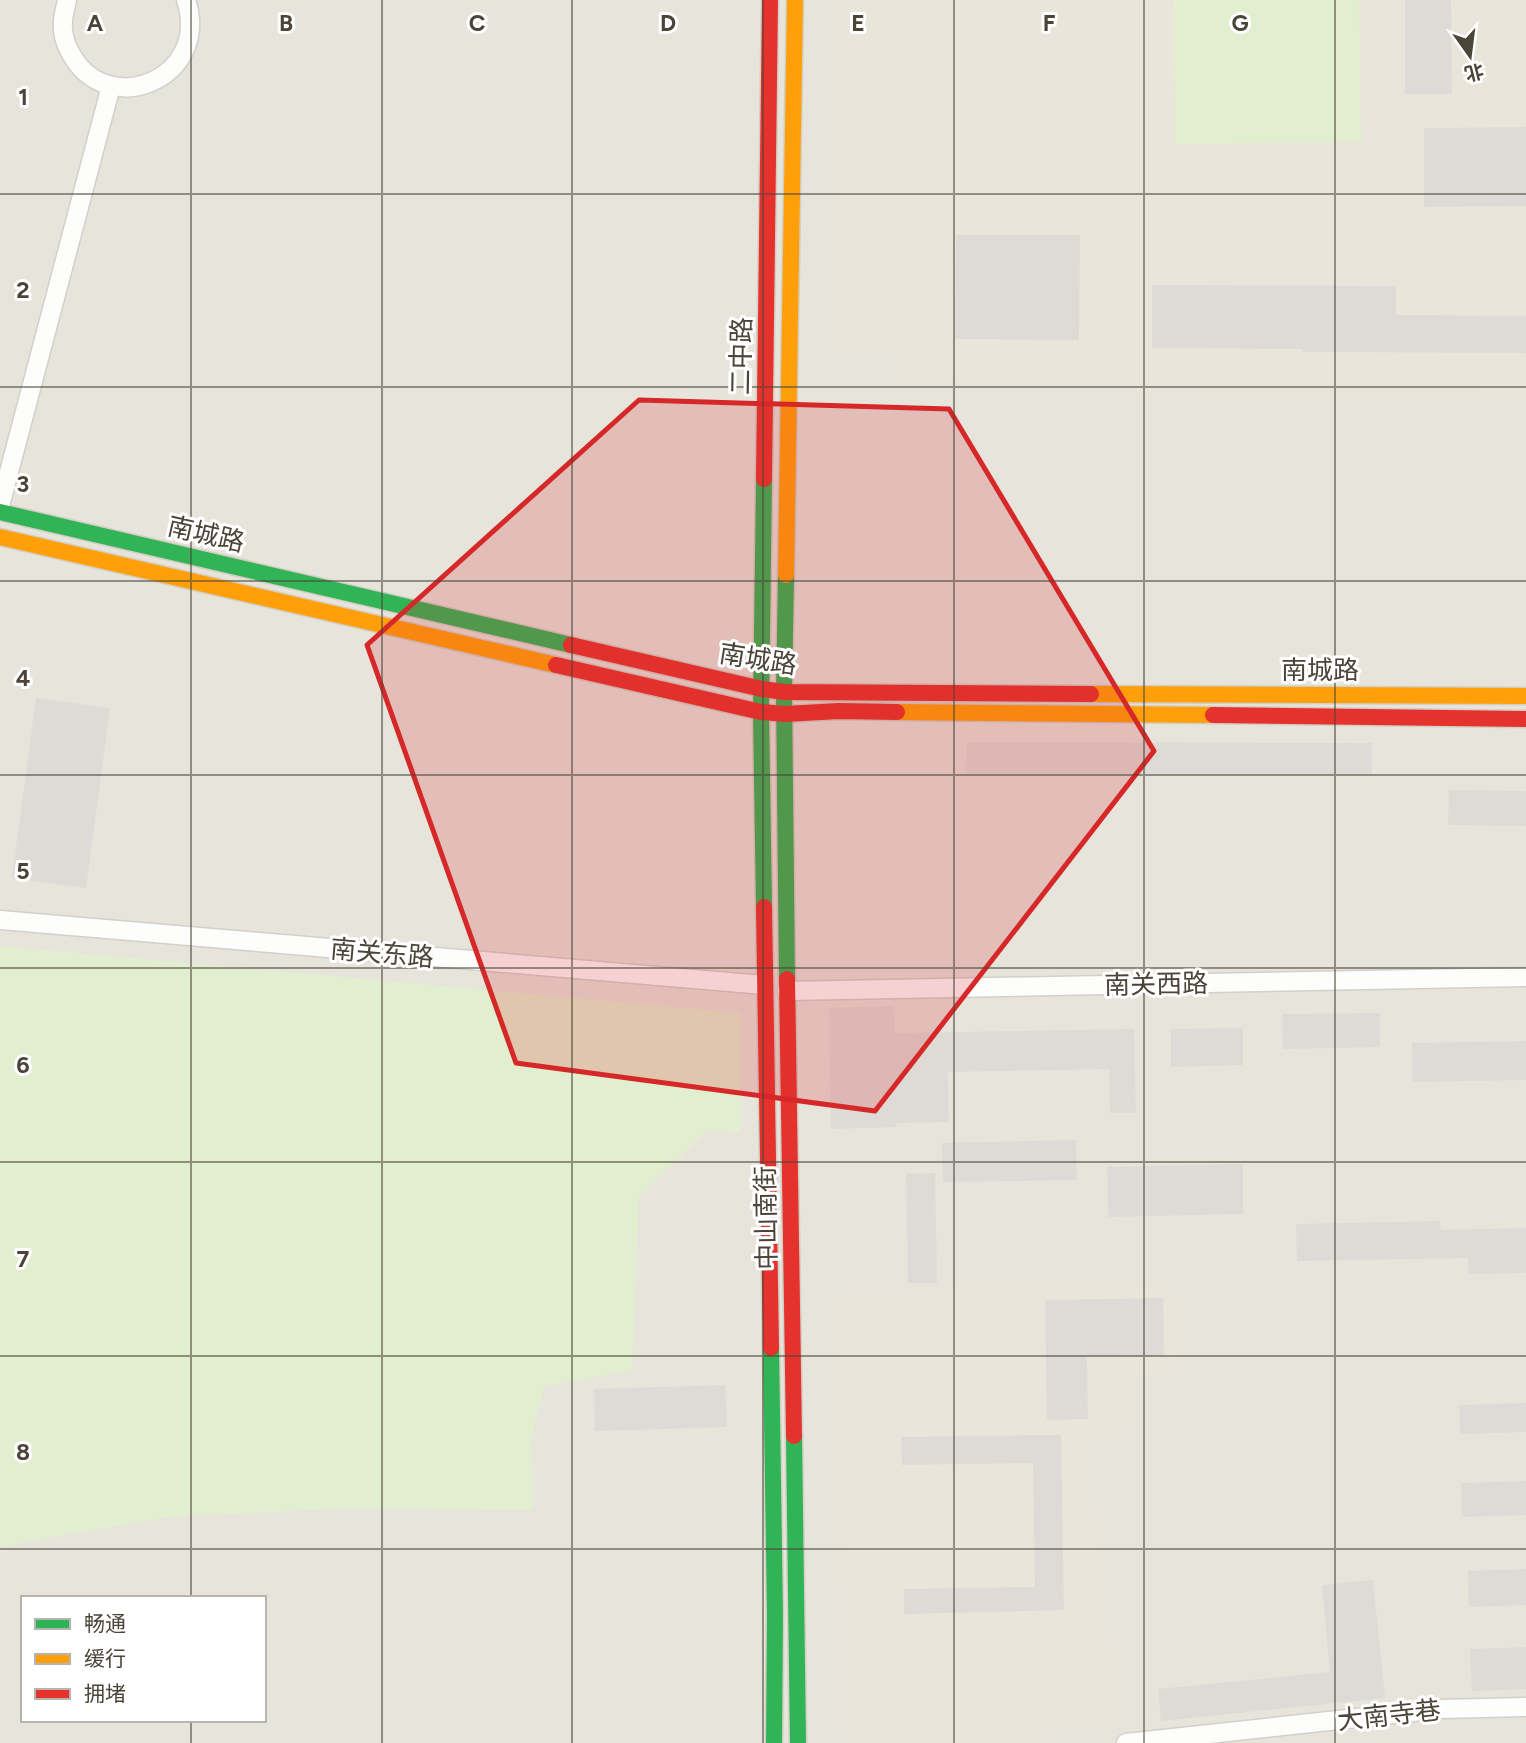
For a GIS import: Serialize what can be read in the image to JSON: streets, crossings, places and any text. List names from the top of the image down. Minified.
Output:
{"streets":{"main road":["二中路","南城路","中山南街"],"street":["南关东路","南关西路","大南寺巷"]},"crossings":[["二中路","南城路"],["二中路","中山南街"],["南城路","中山南街"],["南关东路","中山南街"],["南关西路","中山南街"]],"legend":["畅通","缓行","拥堵"],"north":"bottom","grid":{"columns":["A","B","C","D","E","F","G"],"rows":["1","2","3","4","5","6","7","8"]}}
